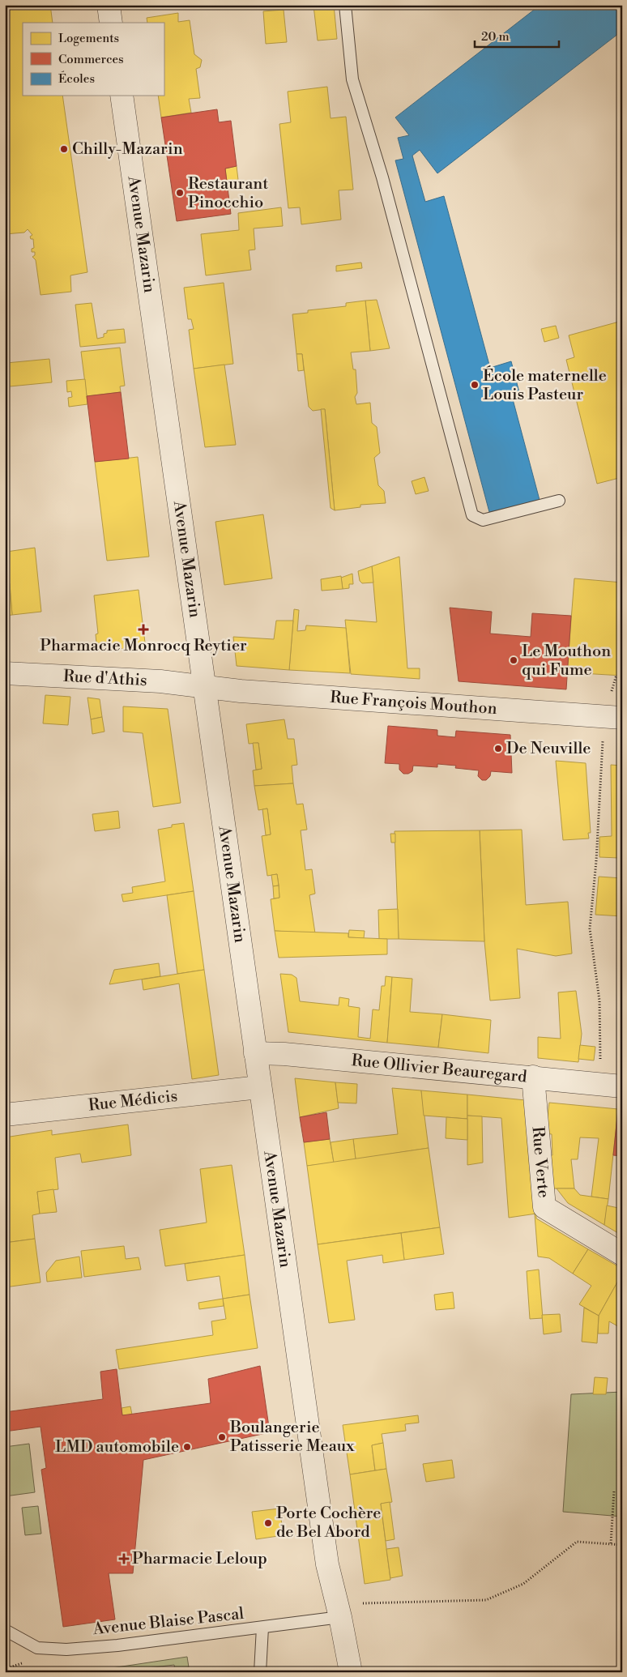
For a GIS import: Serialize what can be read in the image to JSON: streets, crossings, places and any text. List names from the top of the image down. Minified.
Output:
{"streets":{"street":["Avenue Mazarin","Rue d'Athis","Rue François Mouthon","Rue Ollivier Beauregard","Rue Médicis","Rue Verte"],"lane":["Avenue Blaise Pascal"]},"crossings":[["Avenue Mazarin","Rue d'Athis"],["Avenue Mazarin","Rue François Mouthon"],["Avenue Mazarin","Rue Ollivier Beauregard"],["Avenue Mazarin","Rue Médicis"],["Avenue Mazarin","Avenue Blaise Pascal"],["Rue d'Athis","Rue François Mouthon"],["Rue Ollivier Beauregard","Rue Verte"]],"places":{"other":["Chilly-Mazarin","Restaurant Pinocchio","École maternelle Louis Pasteur","Le Mouthon qui Fume","De Neuville","Boulangerie Patisserie Meaux","LMD automobile","Porte Cochère de Bel Abord"],"health":["Pharmacie Monrocq Reytier","Pharmacie Leloup"]},"legend":["Logements","Commerces","Écoles"],"scale_bar":"20 m"}
